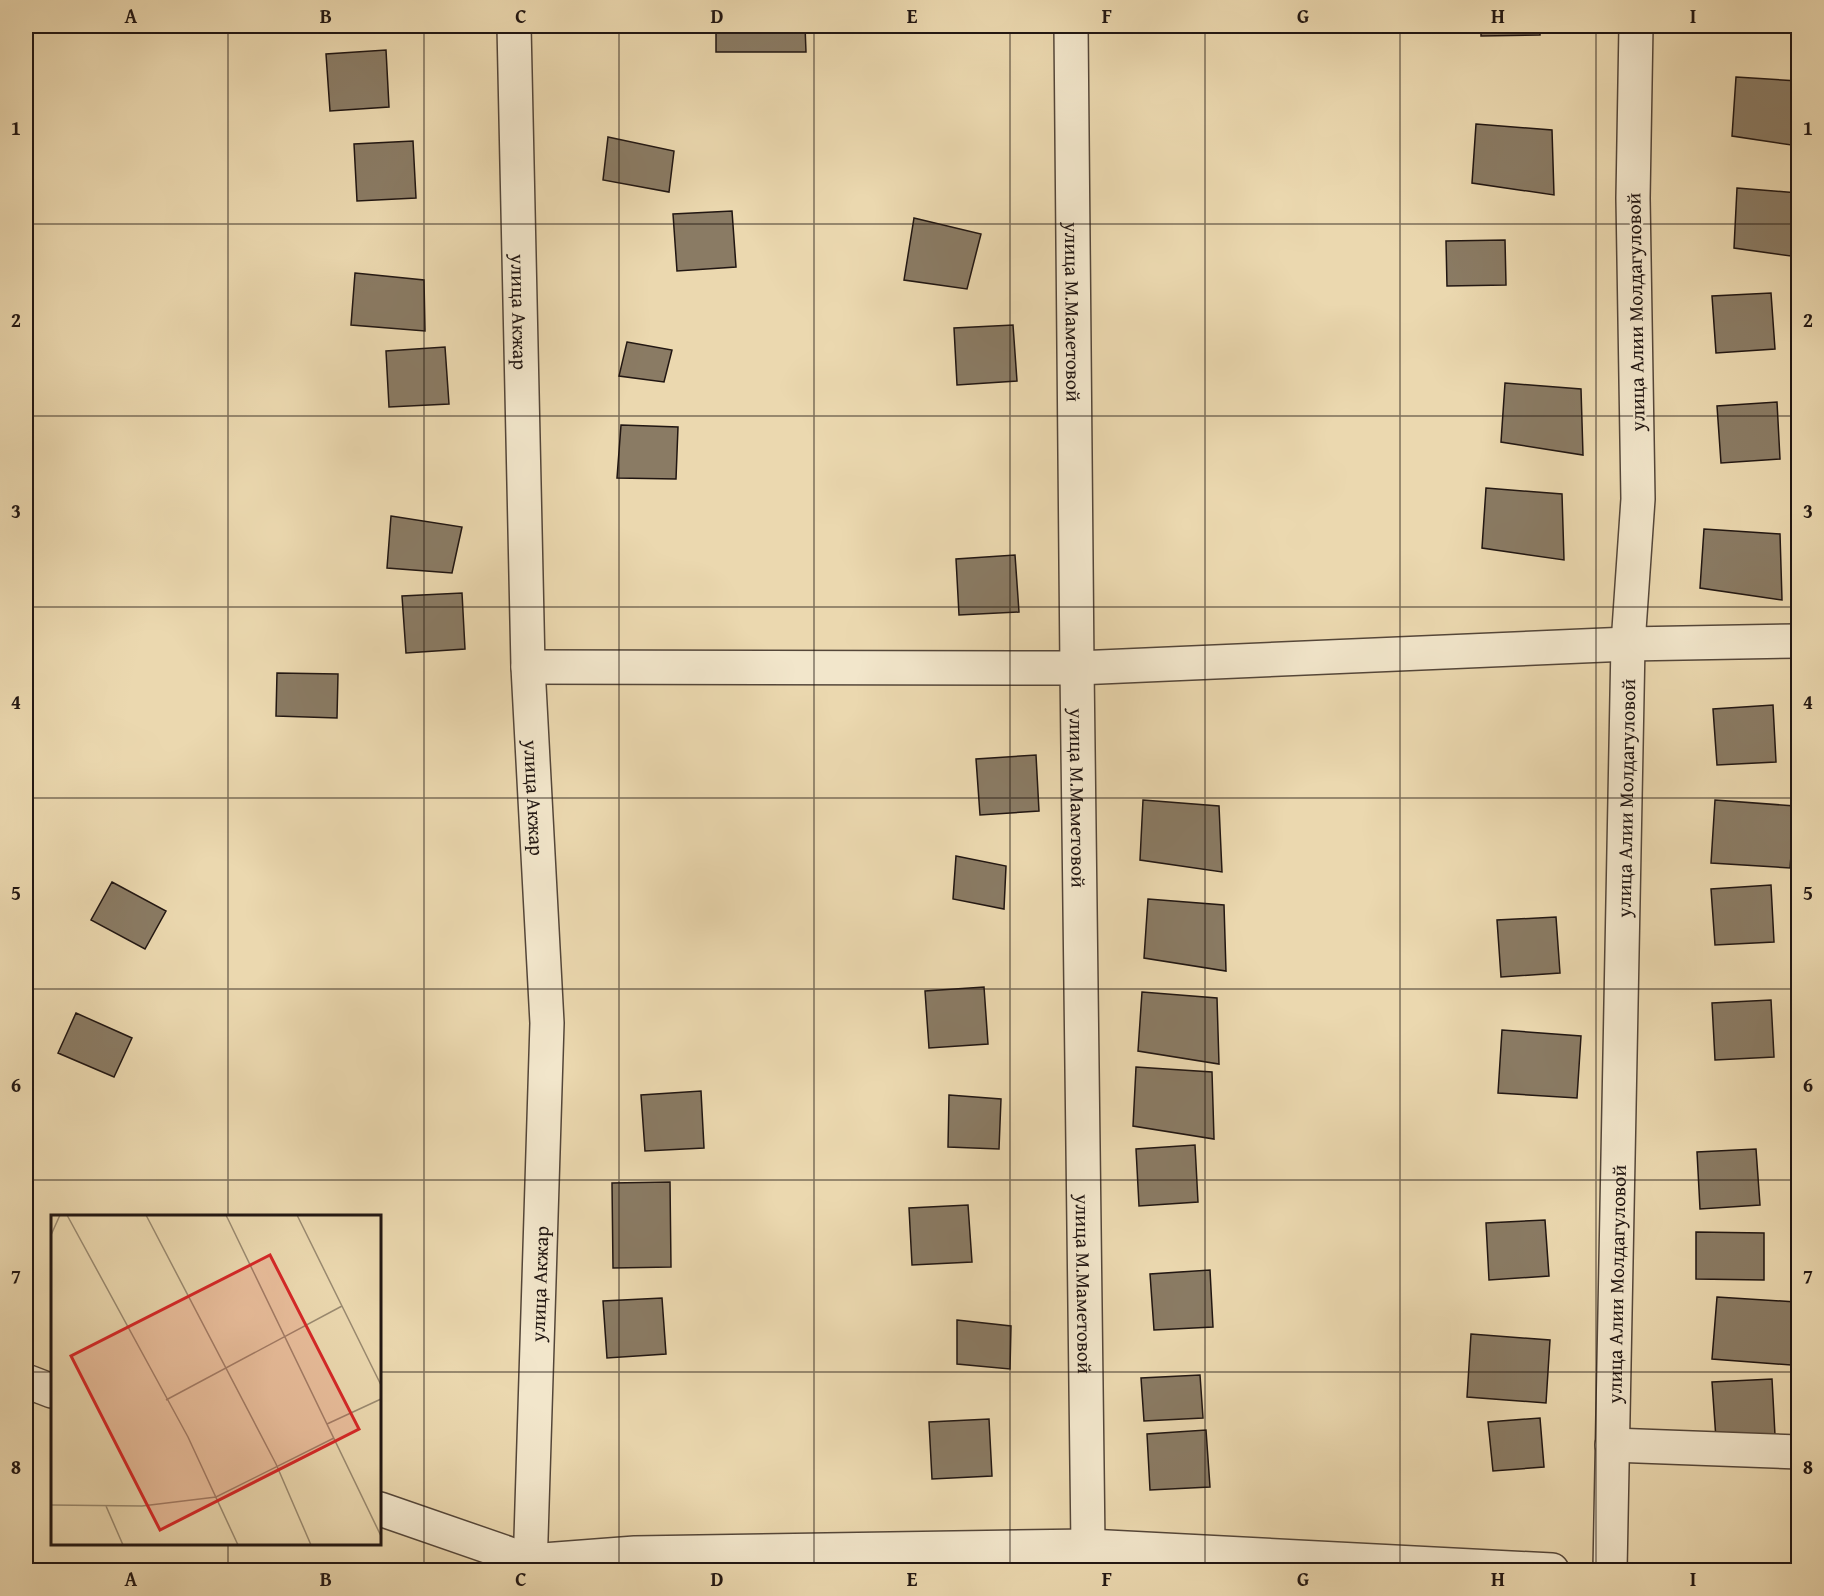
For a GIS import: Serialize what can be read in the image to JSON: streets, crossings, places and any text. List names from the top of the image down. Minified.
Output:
{"streets":{"street":["улица Акжар","улица М.Маметовой","улица Алии Молдагуловой"]},"grid":{"columns":["A","B","C","D","E","F","G","H","I"],"rows":["1","2","3","4","5","6","7","8"]}}
